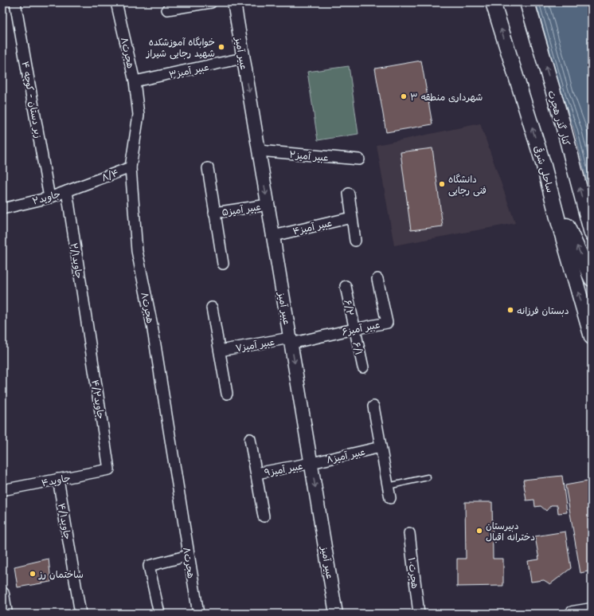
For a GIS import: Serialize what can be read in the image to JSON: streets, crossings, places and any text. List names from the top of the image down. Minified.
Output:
{"streets":{"main road":["کنار گذر هجرت","ساحلی شرقی"],"street":["هجرت۸","عبیر آمیز","۳عبیر آمیز","زبر دستان - کوچه ۴","۲عبیر آمیز","۸/۴","۲جاوید","۵عبیر آمیز","۴عبیر آمیز","۲/۱جاوید","۶/۲","۶عبیر آمیز","۷عبیر آمیز","۶/۱","۴/۲جاوید","۸عبیر آمیز","عبیر آمیز۹","۴جاوید","۴/۱جاوید","هجرت۱۰"]},"crossings":[["هجرت۸","۳عبیر آمیز"],["هجرت۸","۸/۴"],["عبیر آمیز","۳عبیر آمیز"],["عبیر آمیز","۲عبیر آمیز"],["عبیر آمیز","۵عبیر آمیز"],["عبیر آمیز","۴عبیر آمیز"],["عبیر آمیز","۶عبیر آمیز"],["عبیر آمیز","۷عبیر آمیز"],["عبیر آمیز","۸عبیر آمیز"],["عبیر آمیز","عبیر آمیز۹"],["زبر دستان - کوچه ۴","۲جاوید"],["۸/۴","۲جاوید"],["۲جاوید","۲/۱جاوید"],["۲/۱جاوید","۴/۲جاوید"],["۶/۲","۶عبیر آمیز"],["۶/۲","۶/۱"],["۶عبیر آمیز","۷عبیر آمیز"],["۶عبیر آمیز","۶/۱"],["۴/۲جاوید","۴جاوید"],["۸عبیر آمیز","عبیر آمیز۹"],["۴جاوید","۴/۱جاوید"]],"one_way":["کنار گذر هجرت","ساحلی شرقی"],"places":["خوابگاه آموزشکده شهید رجایی شیراز","شهرداری منطقه ۳","دانشگاه فنی رجایی","دبستان فرزانه","دبیرستان دخترانه اقبال","ساختمان رز"]}
